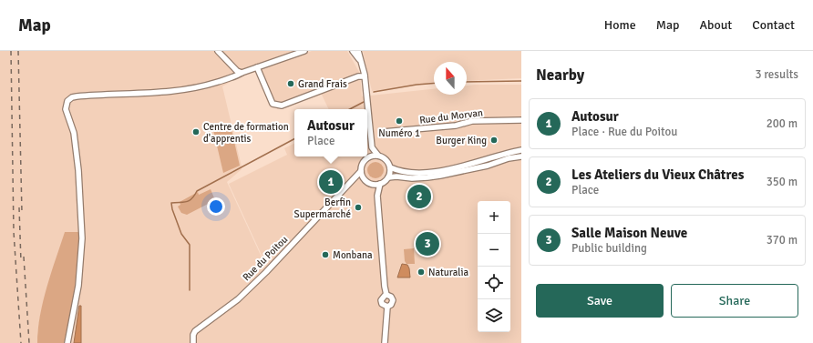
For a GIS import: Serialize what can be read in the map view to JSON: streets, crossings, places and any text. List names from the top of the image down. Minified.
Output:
{"streets":{"street":["Rue du Morvan","Rue du Poitou"]},"places":["Grand Frais","Numéro 1","Centre de formation d'apprentis","Burger King","Berfin Supermarché","Monbana","Naturalia"],"north":"top","page":{"header":"Map","nav":["Home","Map","About","Contact"],"heading":["Nearby","3 results"],"list":[{"mark":"1","name":"Autosur","note":"Place · Rue du Poitou","value":"200 m"},{"mark":"2","name":"Les Ateliers du Vieux Châtres","note":"Place","value":"350 m"},{"mark":"3","name":"Salle Maison Neuve","note":"Public building","value":"370 m"}],"popup":["Autosur","Place"],"pins":["1","2","3"],"map_buttons":["+","−"],"buttons":["Save","Share"]}}
